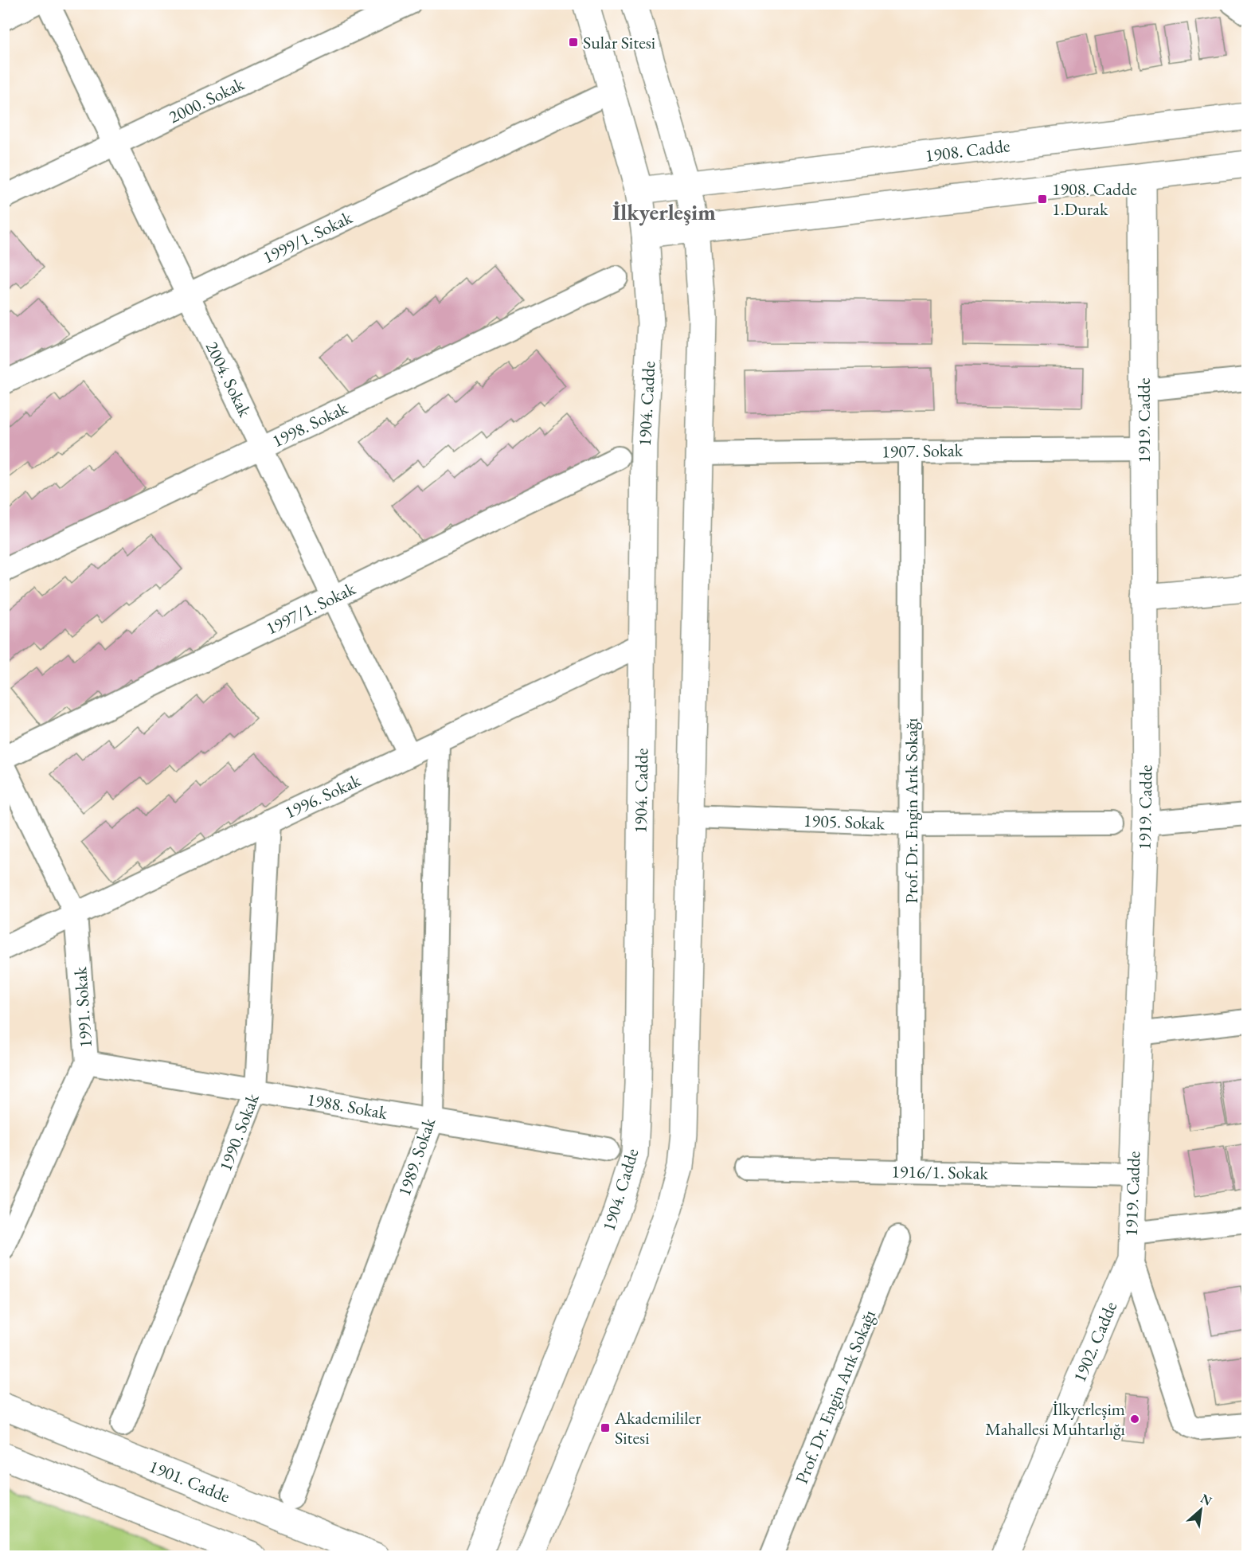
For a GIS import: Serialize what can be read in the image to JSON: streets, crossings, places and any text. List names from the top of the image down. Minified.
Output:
{"streets":{"main road":["1908. Cadde","1904. Cadde","1919. Cadde","1902. Cadde","1901. Cadde"],"street":["2000. Sokak","1999/1. Sokak","2004. Sokak","1998. Sokak","1907. Sokak","1997/1. Sokak","1996. Sokak","Prof. Dr. Engin Arık Sokağı","1905. Sokak","1991. Sokak","1988. Sokak","1990. Sokak","1989. Sokak","1916/1. Sokak"]},"crossings":[["2000. Sokak","2004. Sokak"],["1908. Cadde","1904. Cadde"],["1999/1. Sokak","2004. Sokak"],["1999/1. Sokak","1904. Cadde"],["2004. Sokak","1998. Sokak"],["2004. Sokak","1997/1. Sokak"],["2004. Sokak","1996. Sokak"],["1904. Cadde","1996. Sokak"],["1919. Cadde","1907. Sokak"],["1919. Cadde","1916/1. Sokak"],["1919. Cadde","1902. Cadde"],["1907. Sokak","Prof. Dr. Engin Arık Sokağı"],["1996. Sokak","1991. Sokak"],["1996. Sokak","1990. Sokak"],["1996. Sokak","1989. Sokak"],["Prof. Dr. Engin Arık Sokağı","1905. Sokak"],["Prof. Dr. Engin Arık Sokağı","1916/1. Sokak"],["1991. Sokak","1988. Sokak"],["1988. Sokak","1990. Sokak"],["1988. Sokak","1989. Sokak"]],"districts":["İlkyerleşim"],"places":{"transit":["Sular Sitesi","1908. Cadde 1.Durak","Akademililer Sitesi"],"other":["İlkyerleşim Mahallesi Muhtarlığı"]},"north":"top right"}
